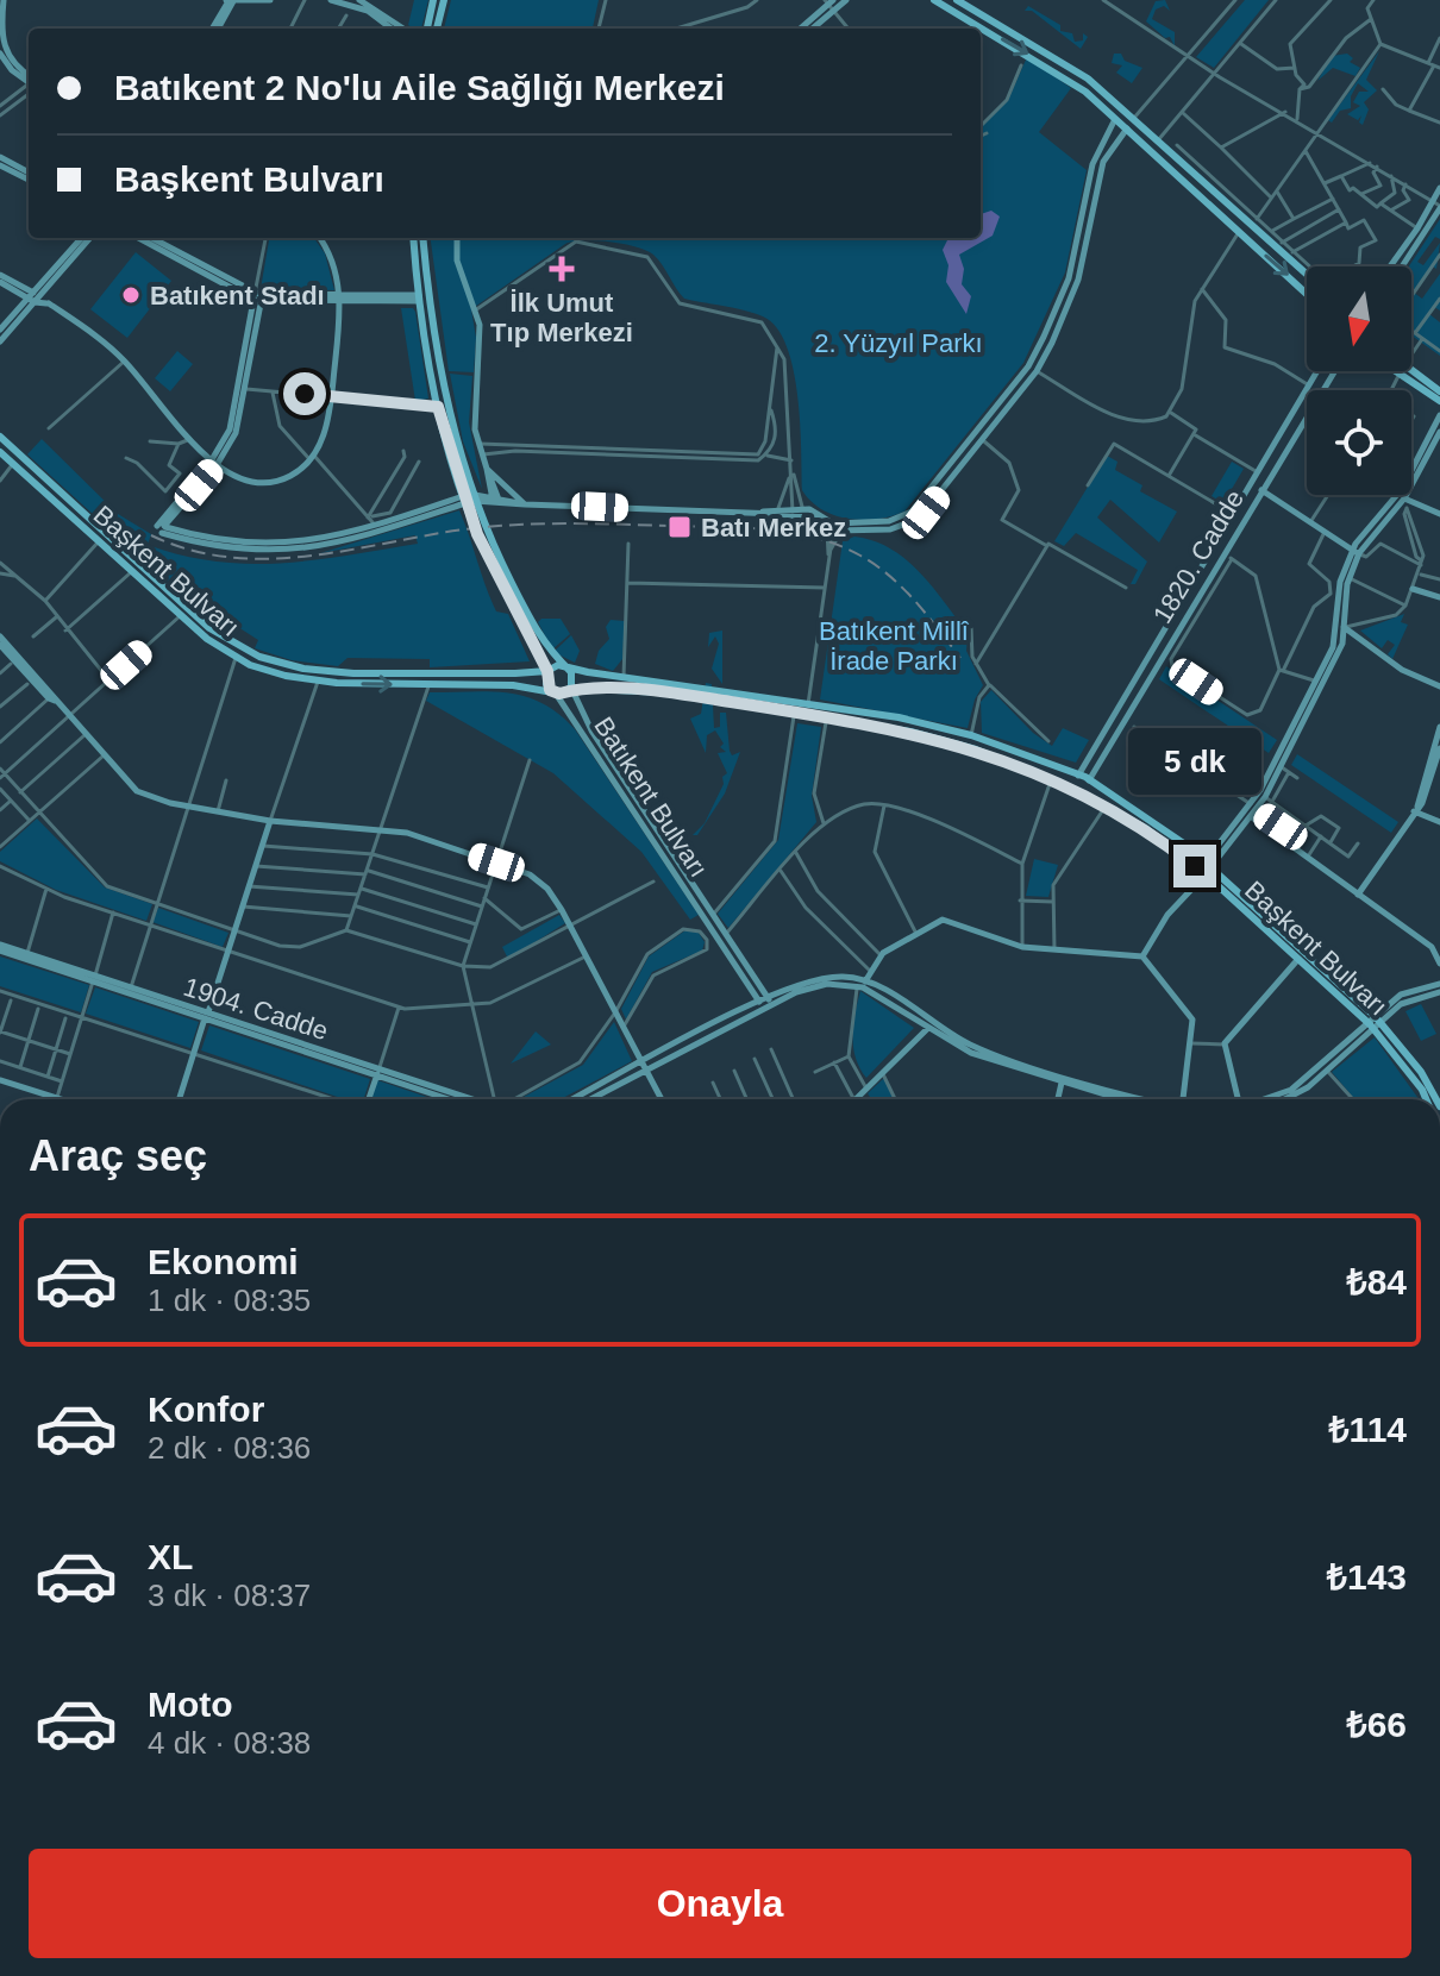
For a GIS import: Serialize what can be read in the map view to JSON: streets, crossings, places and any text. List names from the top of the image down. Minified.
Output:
{"streets":{"main road":["Başkent Bulvarı","Batıkent Bulvarı"],"street":["1820. Cadde","1904. Cadde"]},"crossings":[["1820. Cadde","Başkent Bulvarı"],["Başkent Bulvarı","Batıkent Bulvarı"]],"parks":["2. Yüzyıl Parkı","Batıkent Millî İrade Parkı"],"places":{"health":["İlk Umut Tıp Merkezi"],"other":["Batıkent Stadı"],"transit":["Batı Merkez"]},"north":"bottom","page":{"banner":["Batıkent 2 No'lu Aile Sağlığı Merkezi","Başkent Bulvarı"],"bubble":"5 dk","heading":"Araç seç","list":[{"name":"Ekonomi","note":"1 dk · 08:35","value":"₺84"},{"name":"Konfor","note":"2 dk · 08:36","value":"₺114"},{"name":"XL","note":"3 dk · 08:37","value":"₺143"},{"name":"Moto","note":"4 dk · 08:38","value":"₺66"}],"buttons":"Onayla"}}
